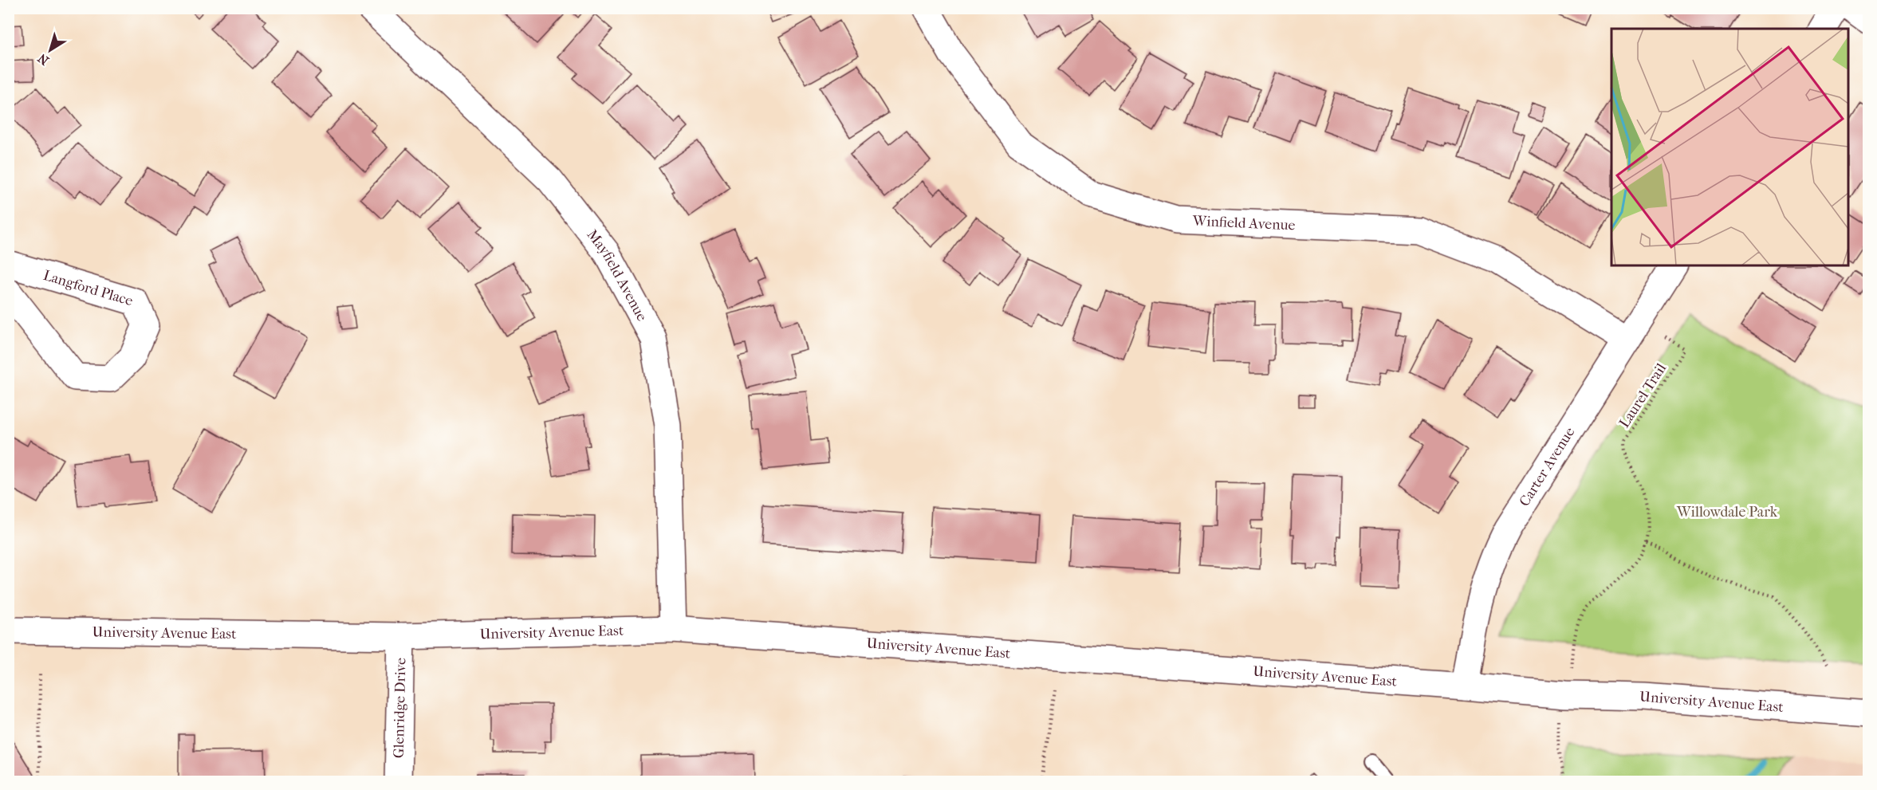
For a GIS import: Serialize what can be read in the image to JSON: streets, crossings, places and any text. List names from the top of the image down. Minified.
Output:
{"streets":{"street":["Winfield Avenue","Mayfield Avenue","Langford Place","Carter Avenue","University Avenue East","Glenridge Drive"],"path":["Laurel Trail"]},"crossings":[["Winfield Avenue","Carter Avenue"],["Mayfield Avenue","University Avenue East"],["Carter Avenue","University Avenue East"],["University Avenue East","Glenridge Drive"]],"parks":["Willowdale Park"],"north":"bottom left"}
